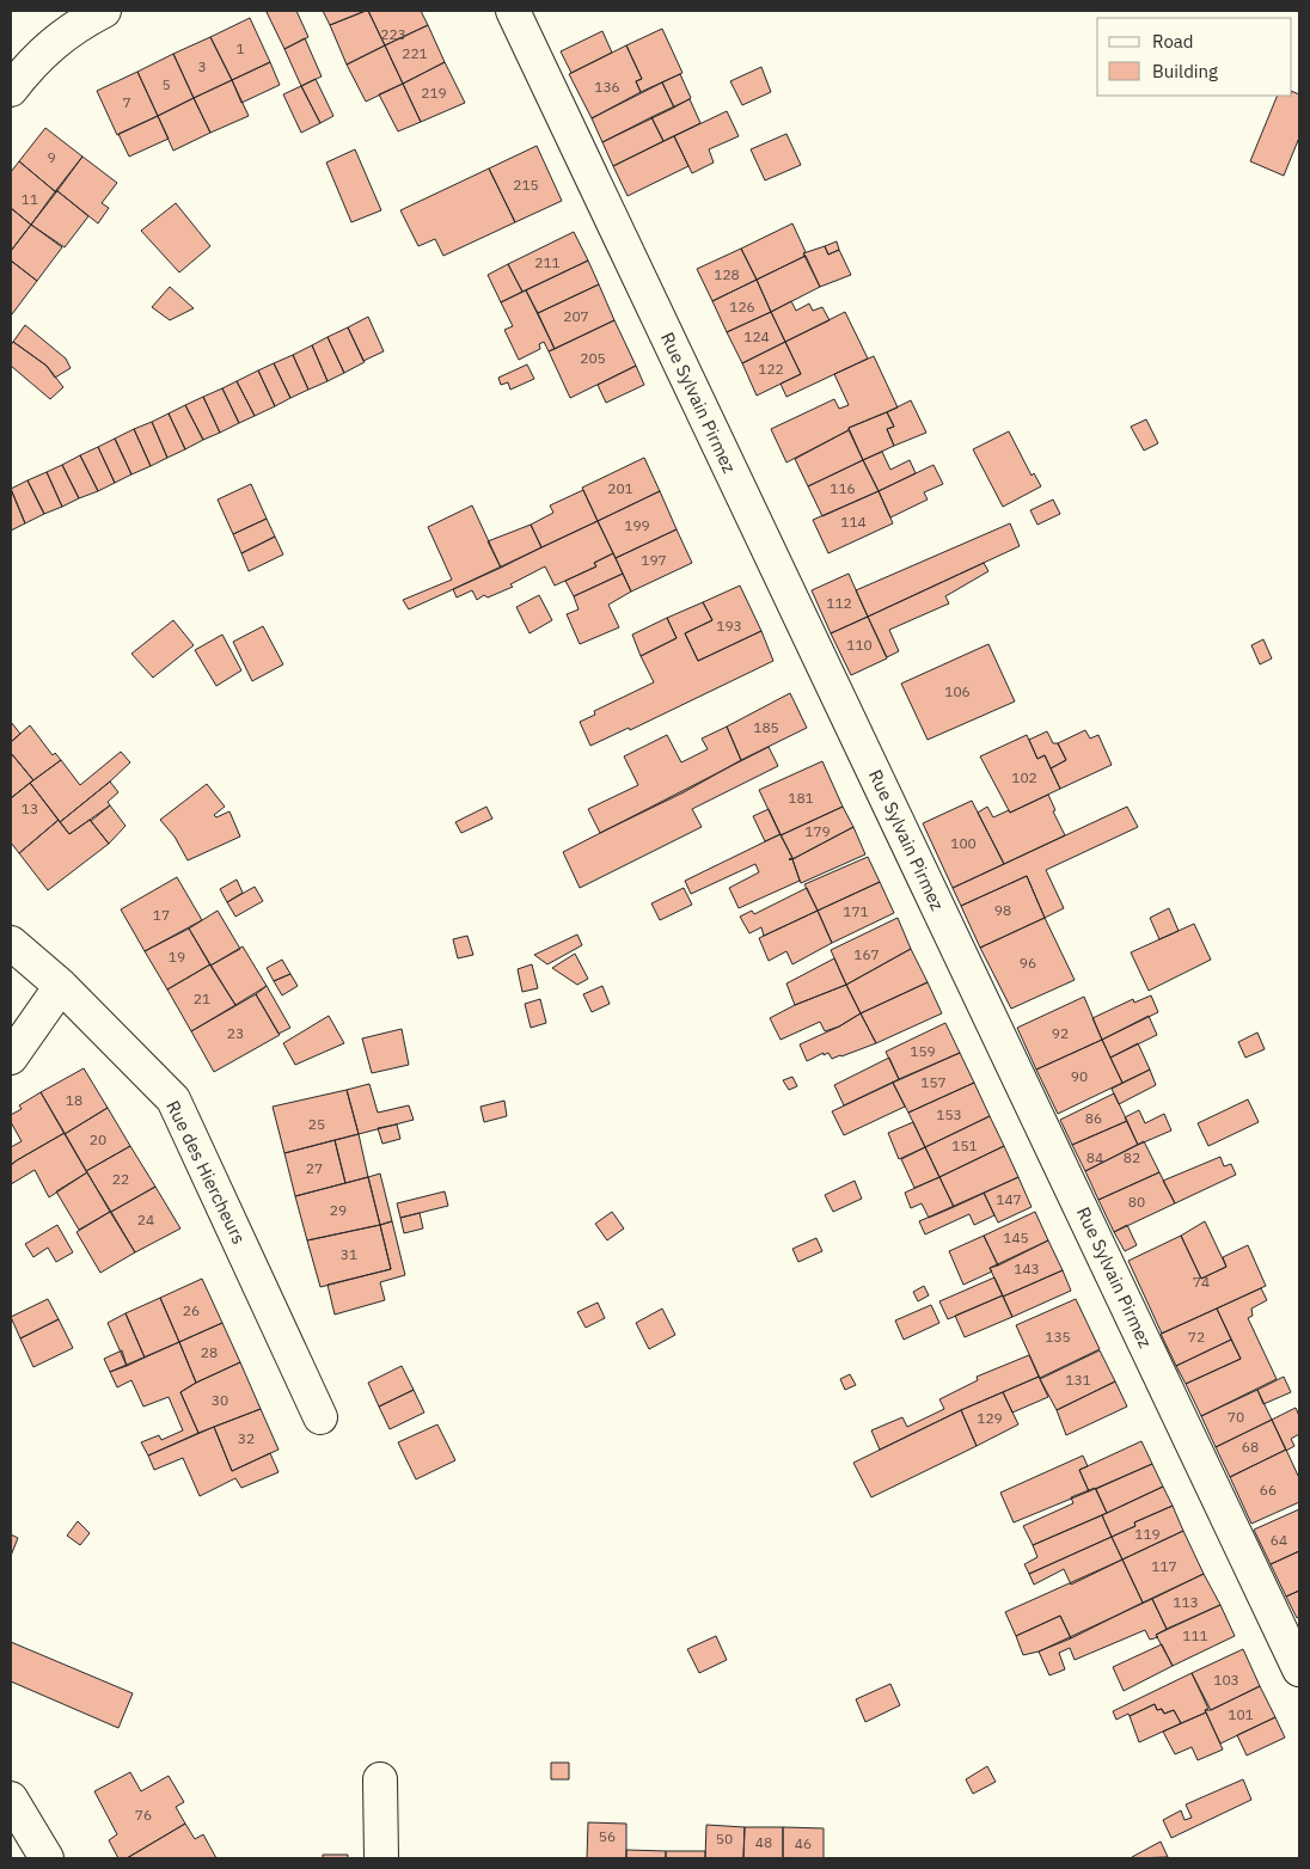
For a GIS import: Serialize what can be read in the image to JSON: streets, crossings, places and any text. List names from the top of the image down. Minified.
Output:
{"streets":{"street":["Rue Sylvain Pirmez","Rue des Hiercheurs"]},"house_numbers":["223","1","221","3","5","136","219","7","9","215","11","211","128","126","207","124","205","122","201","116","114","199","197","112","193","110","106","185","102","181","13","179","100","98","171","17","167","19","96","21","23","92","159","90","157","18","153","86","25","20","151","84","82","27","22","147","80","29","24","145","31","143","74","26","135","72","28","131","30","70","129","32","68","66","119","64","117","113","111","103","101","76","56","50","48","46"],"legend":["Road","Building"]}
